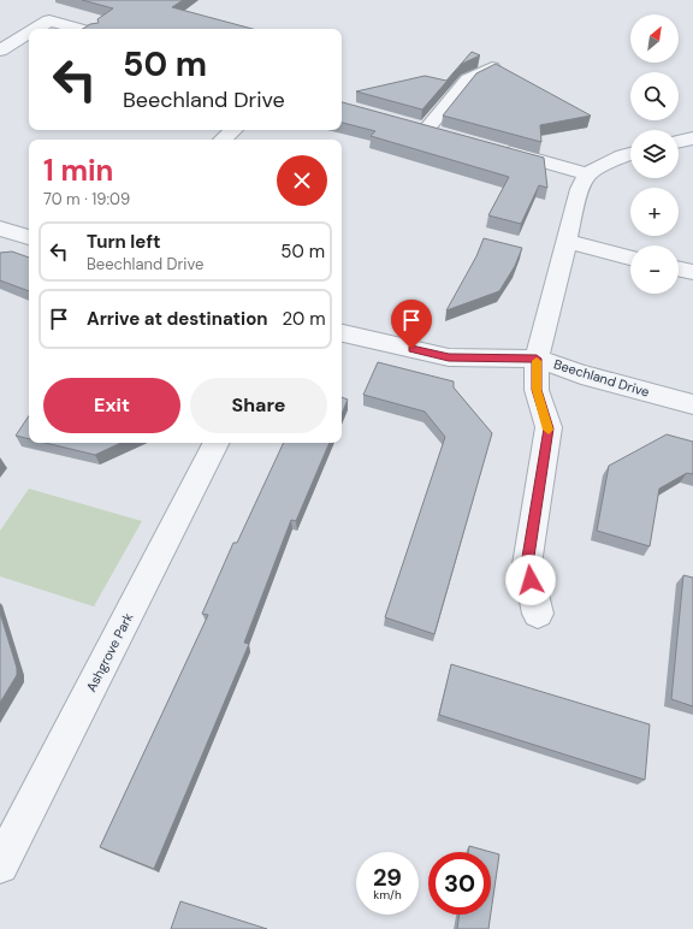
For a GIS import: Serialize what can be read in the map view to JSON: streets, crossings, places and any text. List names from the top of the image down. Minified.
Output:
{"streets":{"street":["Beechland Drive","Ashgrove Park"]},"north":"top right","page":{"map_buttons":["+","−"],"turn":["50 m","Beechland Drive"],"heading":["1 min","70 m · 19:09"],"list":[{"name":"Turn left","note":"Beechland Drive","value":"50 m"},{"name":"Arrive at destination","value":"20 m"}],"buttons":["Exit","Share"],"speed":"29 km/h","limit":"30"}}
